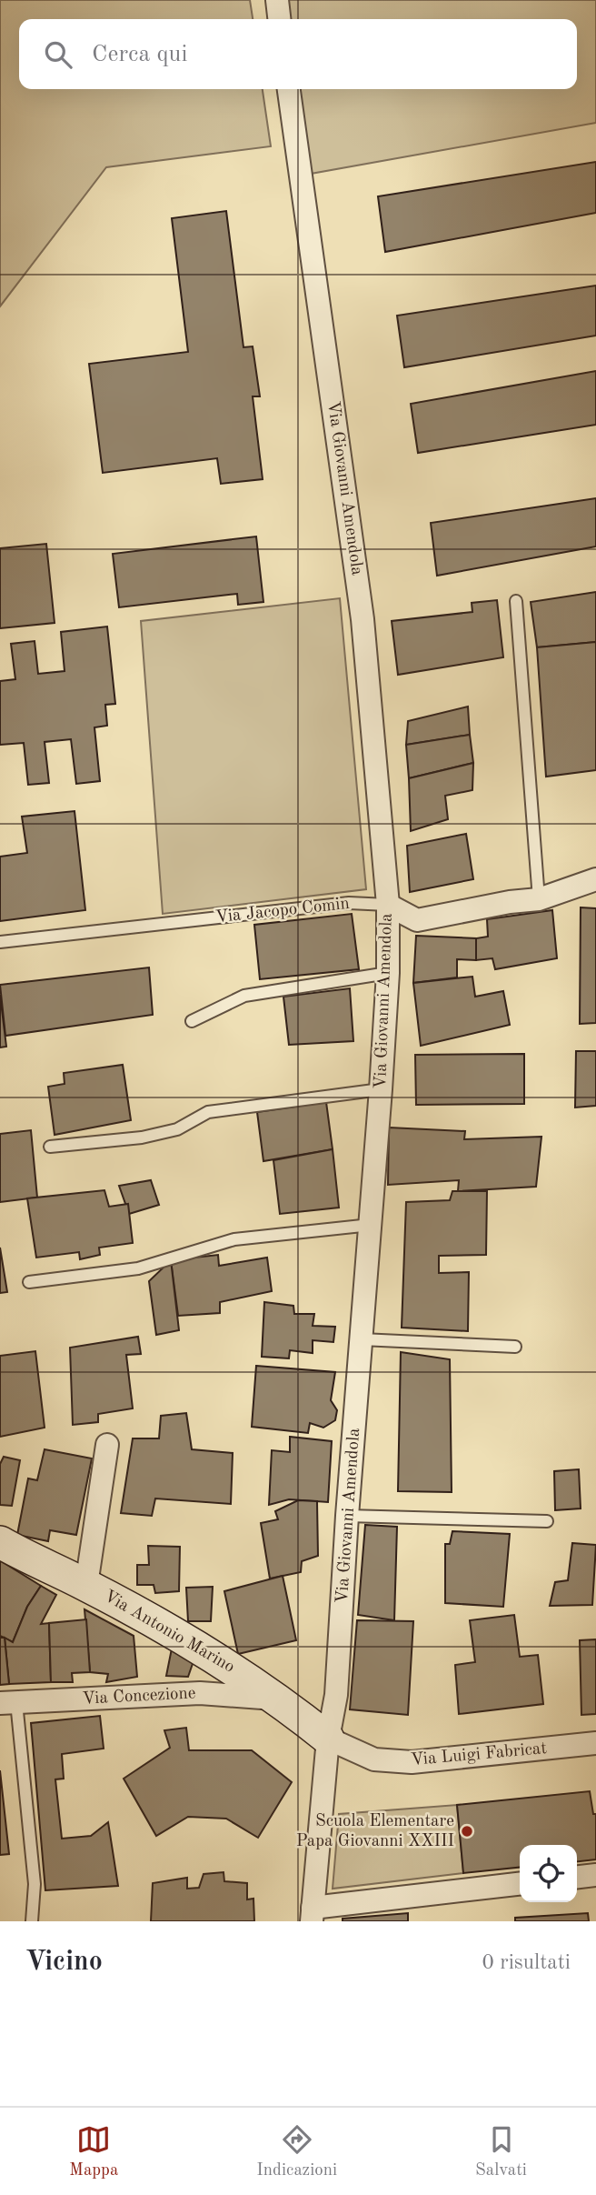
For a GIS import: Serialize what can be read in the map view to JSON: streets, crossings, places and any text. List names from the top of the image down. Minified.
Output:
{"streets":{"street":["Via Giovanni Amendola","Via Jacopo Comin","Via Antonio Marino","Via Concezione","Via Luigi Fabricat"]},"crossings":[["Via Giovanni Amendola","Via Jacopo Comin"],["Via Giovanni Amendola","Via Antonio Marino"],["Via Giovanni Amendola","Via Luigi Fabricat"],["Via Antonio Marino","Via Concezione"],["Via Antonio Marino","Via Luigi Fabricat"]],"places":["Scuola Elementare Papa Giovanni XXIII"],"page":{"search":"Cerca qui","heading":["Vicino","0 risultati"],"nav":["Mappa","Indicazioni","Salvati"]}}
